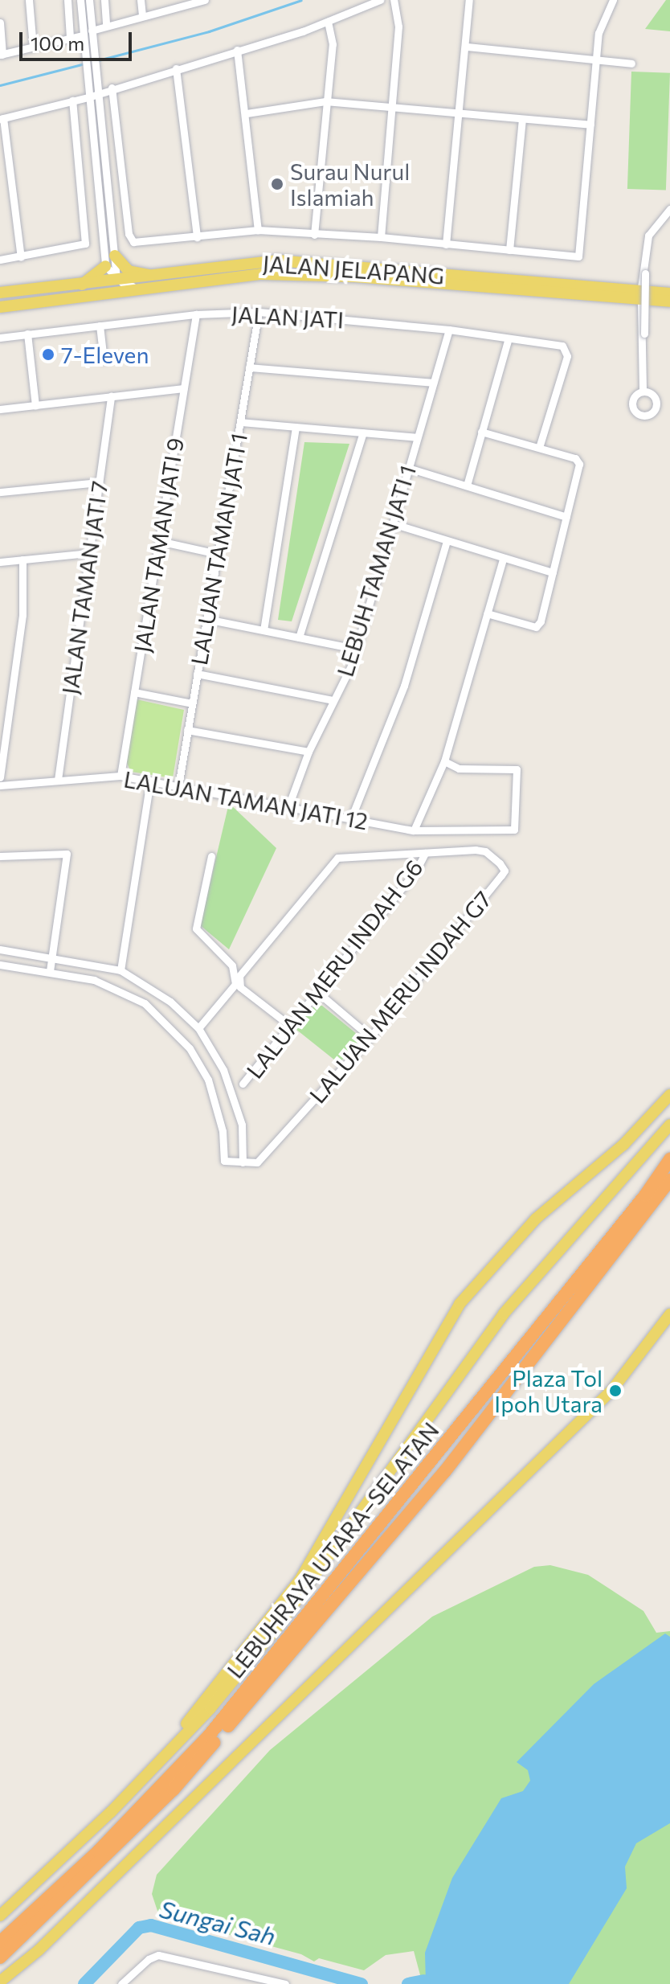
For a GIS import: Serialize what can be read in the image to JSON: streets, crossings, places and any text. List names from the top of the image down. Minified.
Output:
{"streets":{"highway":["LEBUHRAYA UTARA–SELATAN"],"main road":["JALAN JELAPANG"],"street":["JALAN JATI","JALAN TAMAN JATI 9","LALUAN TAMAN JATI 1","LEBUH TAMAN JATI 1","JALAN TAMAN JATI 7","LALUAN TAMAN JATI 12","LALUAN MERU INDAH G6","LALUAN MERU INDAH G7"]},"crossings":[["JALAN JATI","JALAN TAMAN JATI 9"],["JALAN JATI","LALUAN TAMAN JATI 1"],["JALAN JATI","LEBUH TAMAN JATI 1"],["JALAN TAMAN JATI 9","LALUAN TAMAN JATI 12"],["LALUAN TAMAN JATI 1","LALUAN TAMAN JATI 12"],["LEBUH TAMAN JATI 1","LALUAN TAMAN JATI 12"],["JALAN TAMAN JATI 7","LALUAN TAMAN JATI 12"],["LALUAN MERU INDAH G6","LALUAN MERU INDAH G7"]],"water":["Sungai Sah"],"places":["Surau Nurul Islamiah","7-Eleven","Plaza Tol Ipoh Utara"],"scale_bar":"100 m"}
